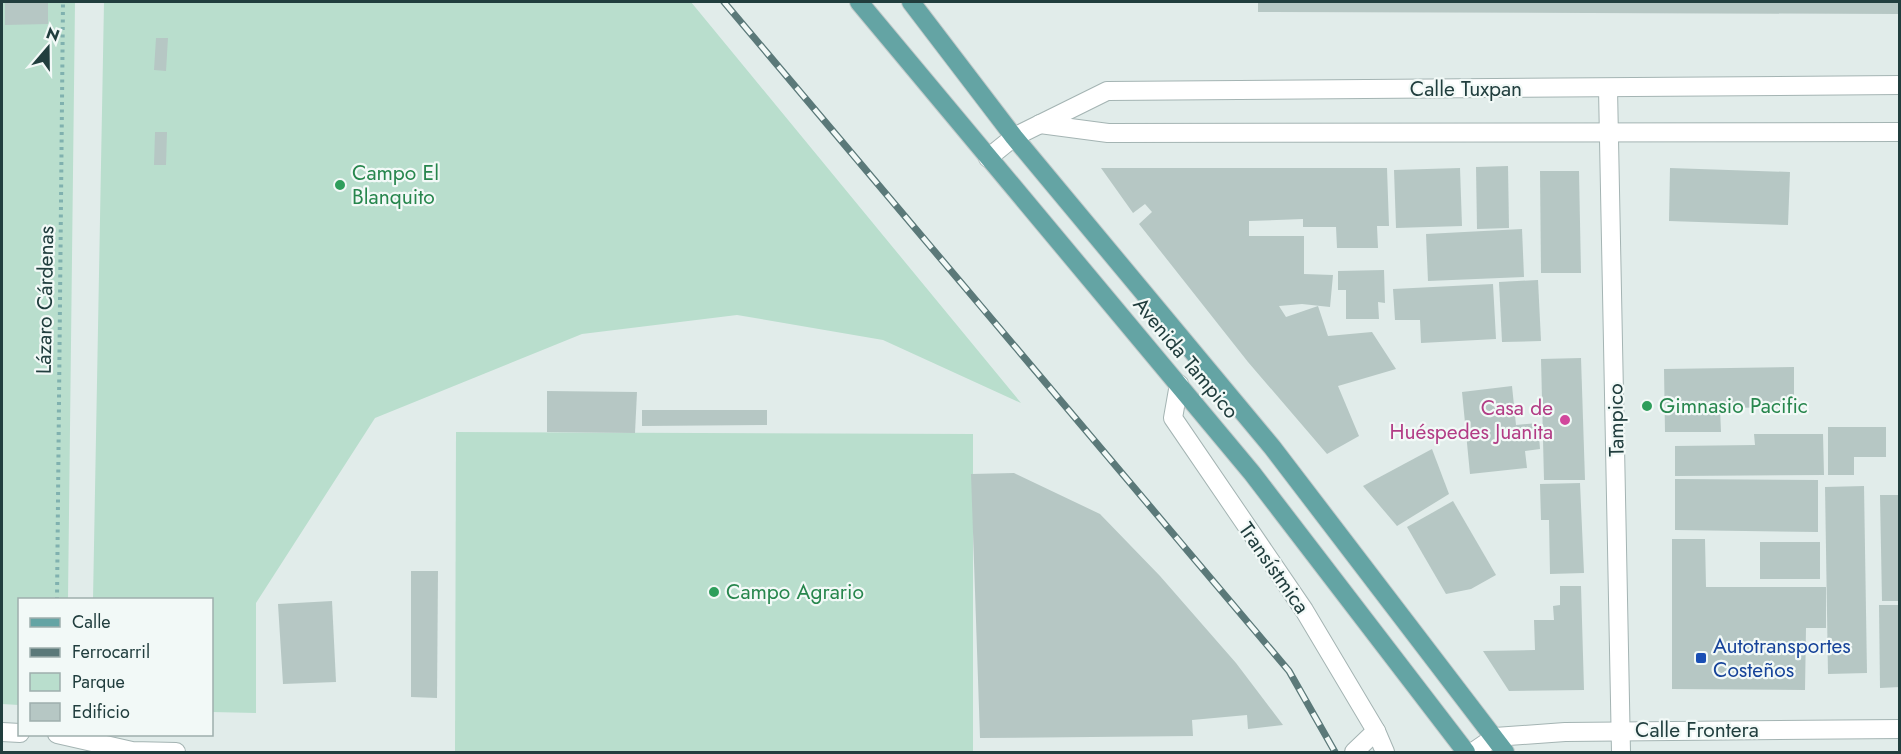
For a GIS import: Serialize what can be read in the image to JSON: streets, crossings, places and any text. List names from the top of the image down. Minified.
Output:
{"streets":{"main road":["Avenida Tampico"],"street":["Calle Tuxpan","Tampico","Transístmica","Calle Frontera"],"path":["Lázaro Cárdenas"]},"crossings":[["Calle Tuxpan","Avenida Tampico"],["Calle Tuxpan","Tampico"],["Avenida Tampico","Transístmica"],["Avenida Tampico","Calle Frontera"],["Tampico","Calle Frontera"]],"places":{"other":["Campo El Blanquito","Gimnasio Pacific","Casa de Huéspedes Juanita","Campo Agrario"],"transit":["Autotransportes Costeños"]},"legend":["Calle","Ferrocarril","Parque","Edificio"],"north":"top"}
